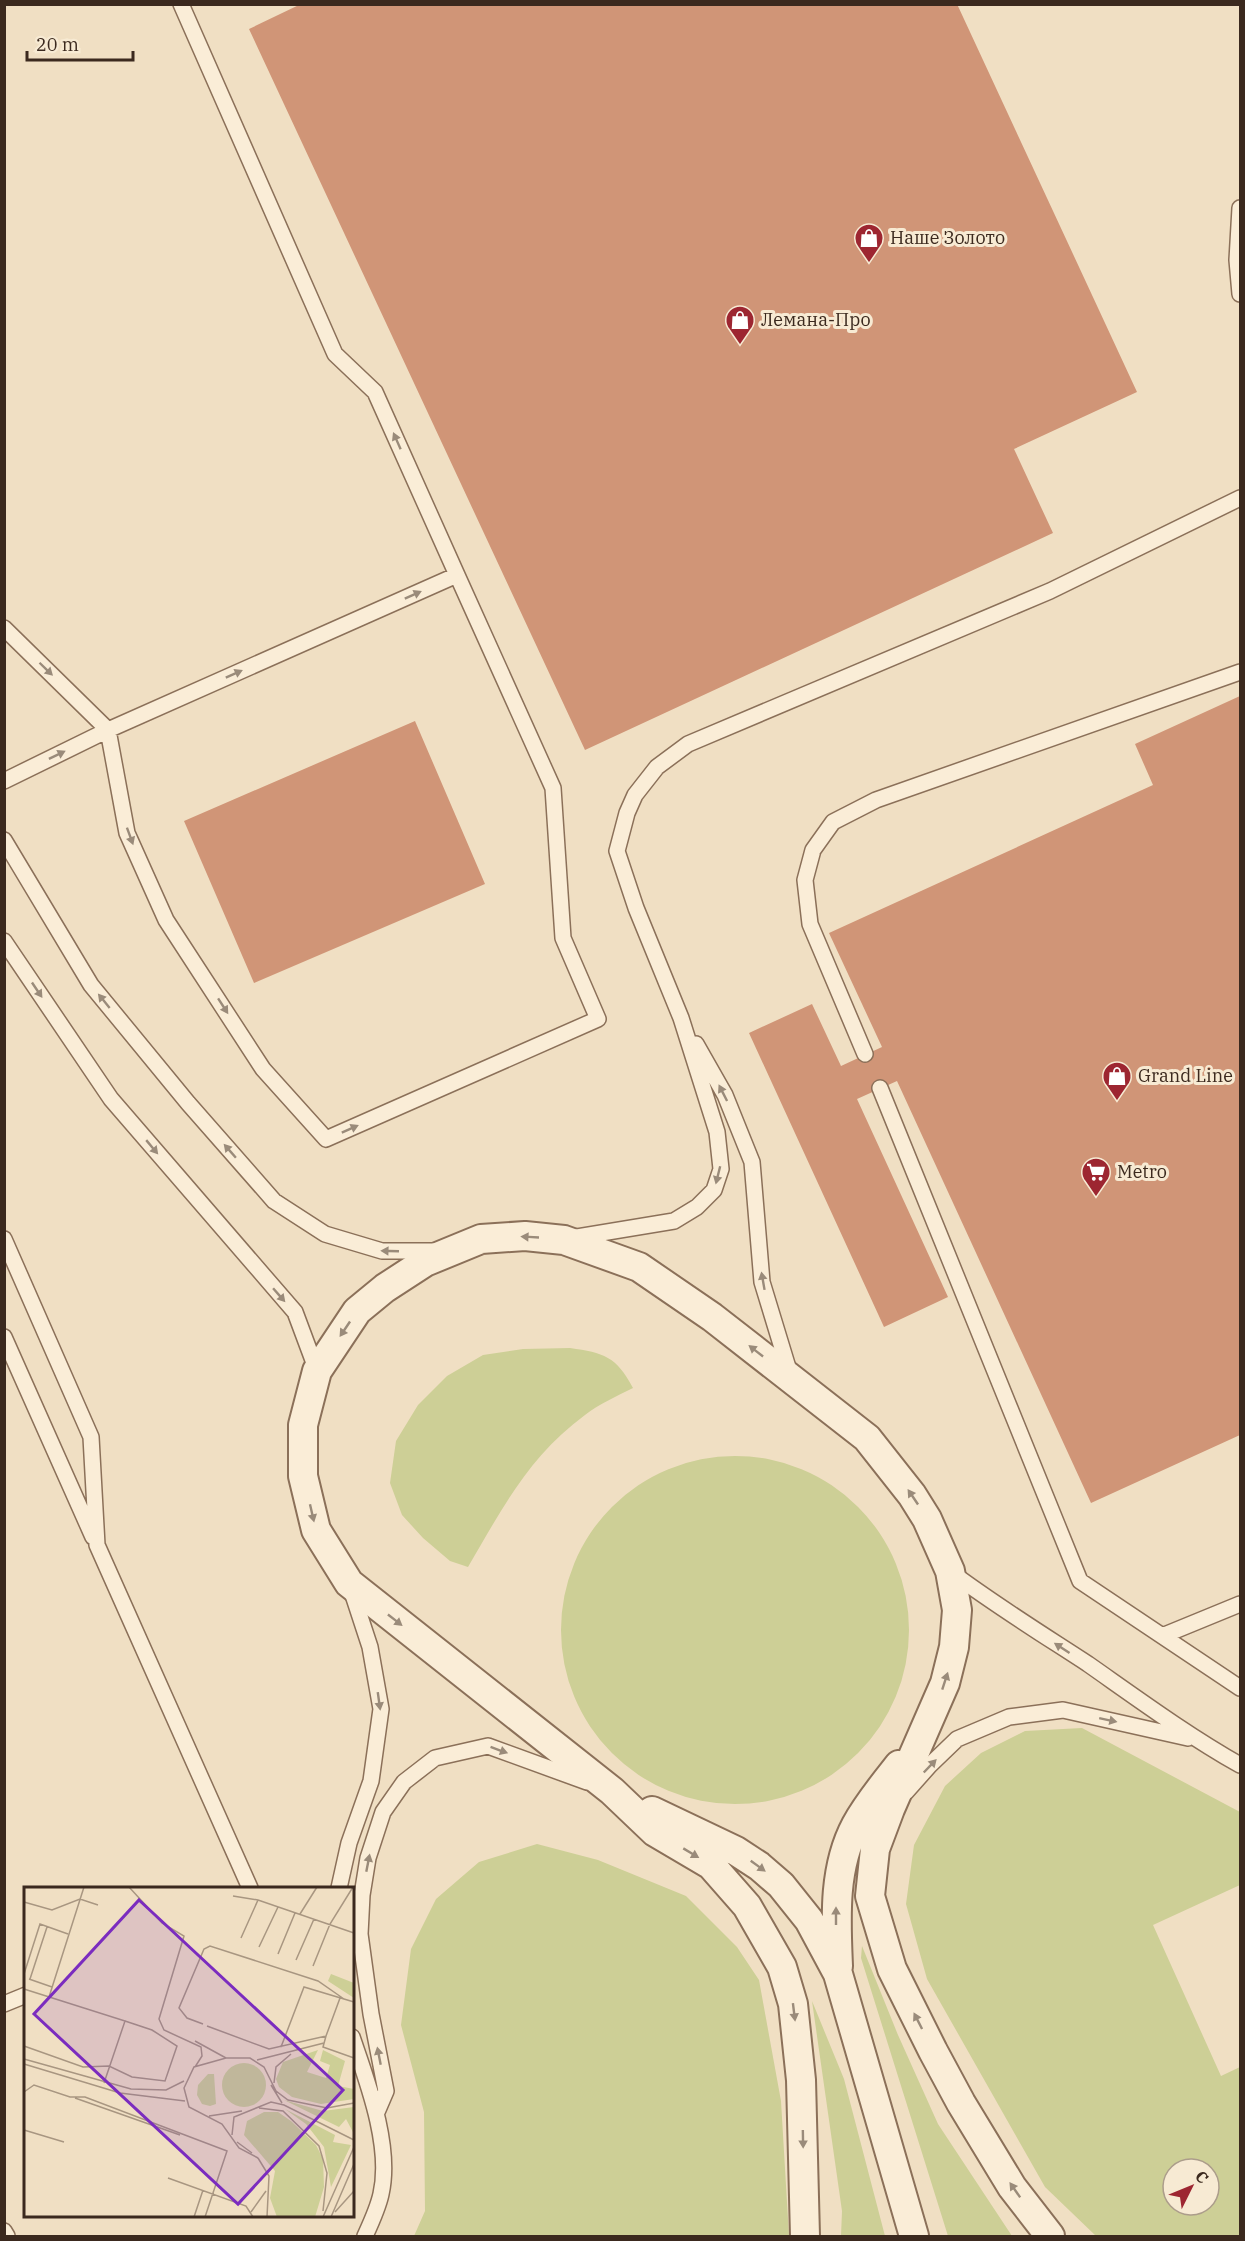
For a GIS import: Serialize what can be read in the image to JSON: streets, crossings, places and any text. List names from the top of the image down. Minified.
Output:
{"places":{"shop":["Наше Золото","Лемана-Про","Grand Line"],"supermarket":["Metro"]},"scale_bar":"20 m","north":"top right"}
